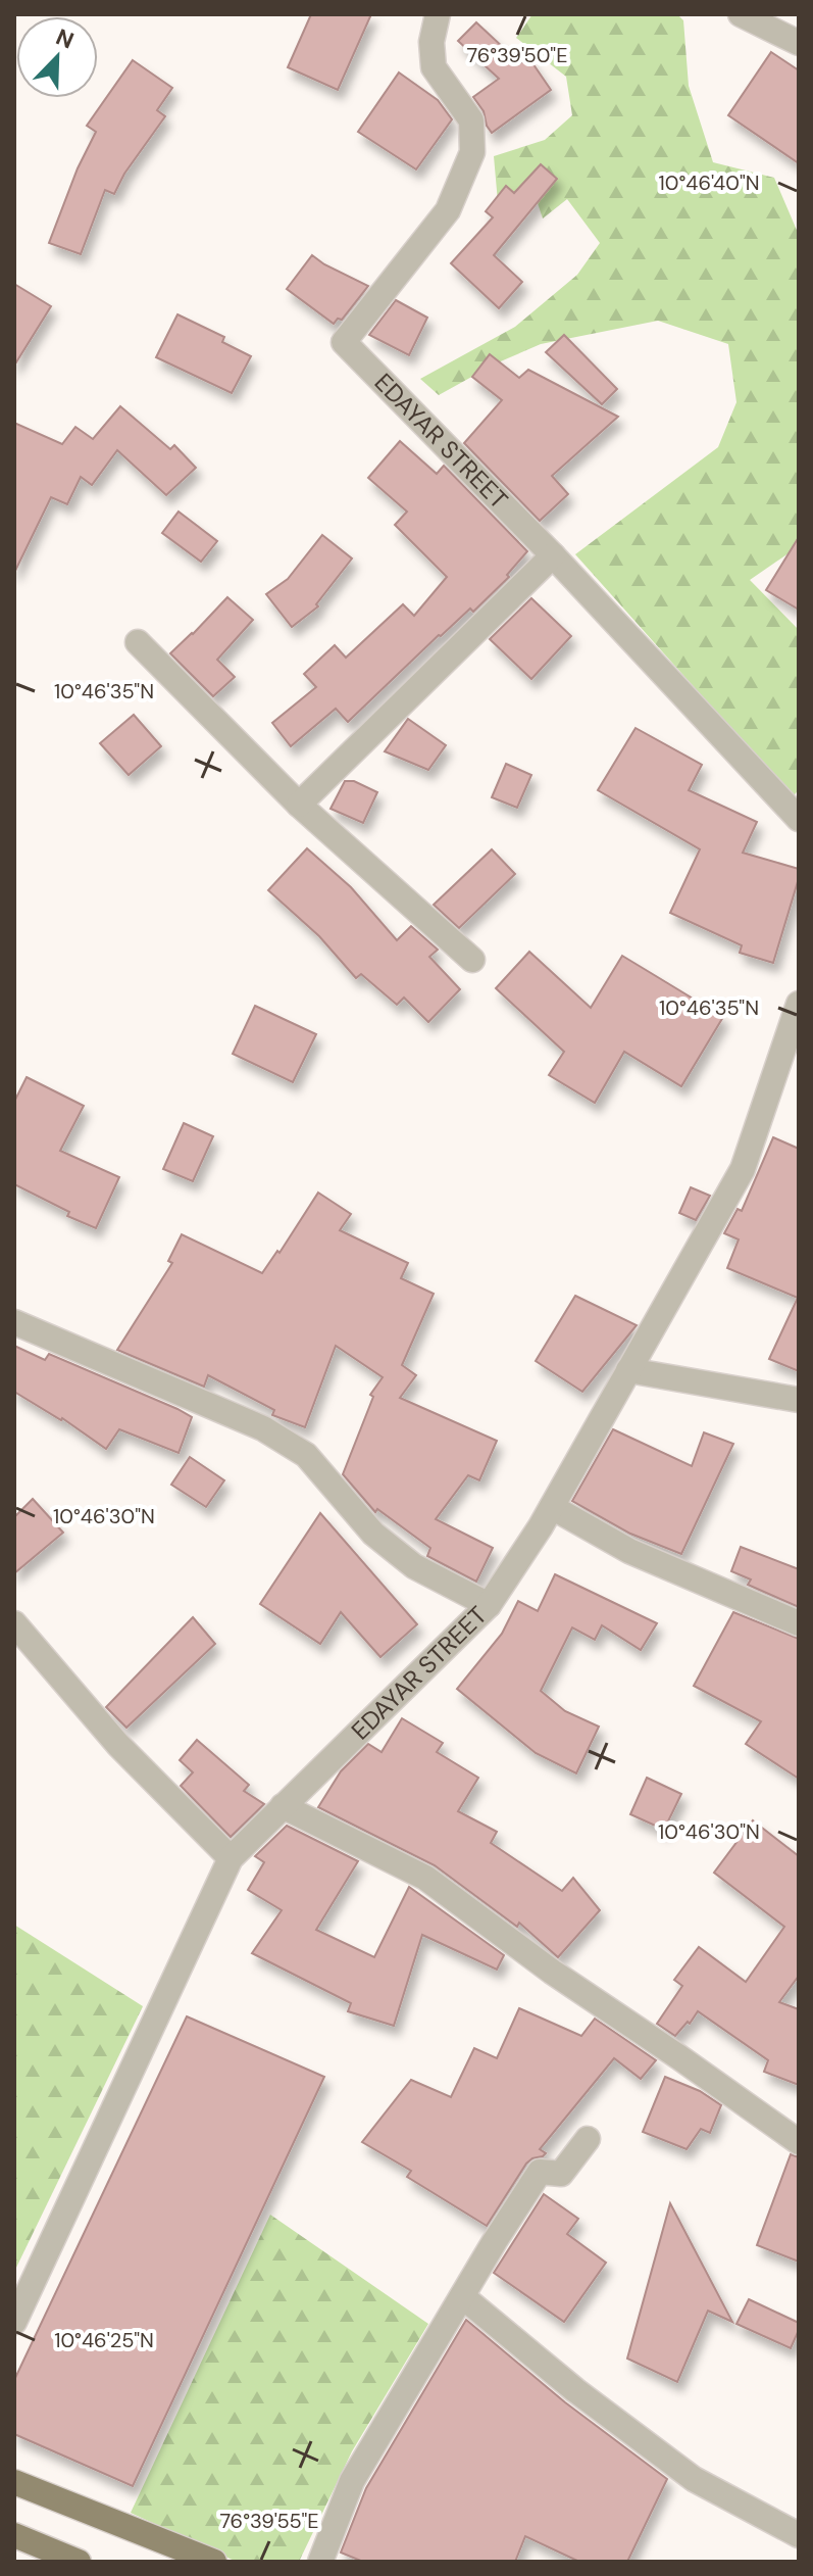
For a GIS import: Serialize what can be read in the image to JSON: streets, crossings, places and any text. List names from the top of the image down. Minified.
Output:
{"streets":{"street":["EDAYAR STREET"]},"north":"top right","coordinates":["76°39'50\"E","10°46'40\"N","10°46'35\"N","10°46'30\"N","10°46'25\"N","76°39'55\"E"]}
